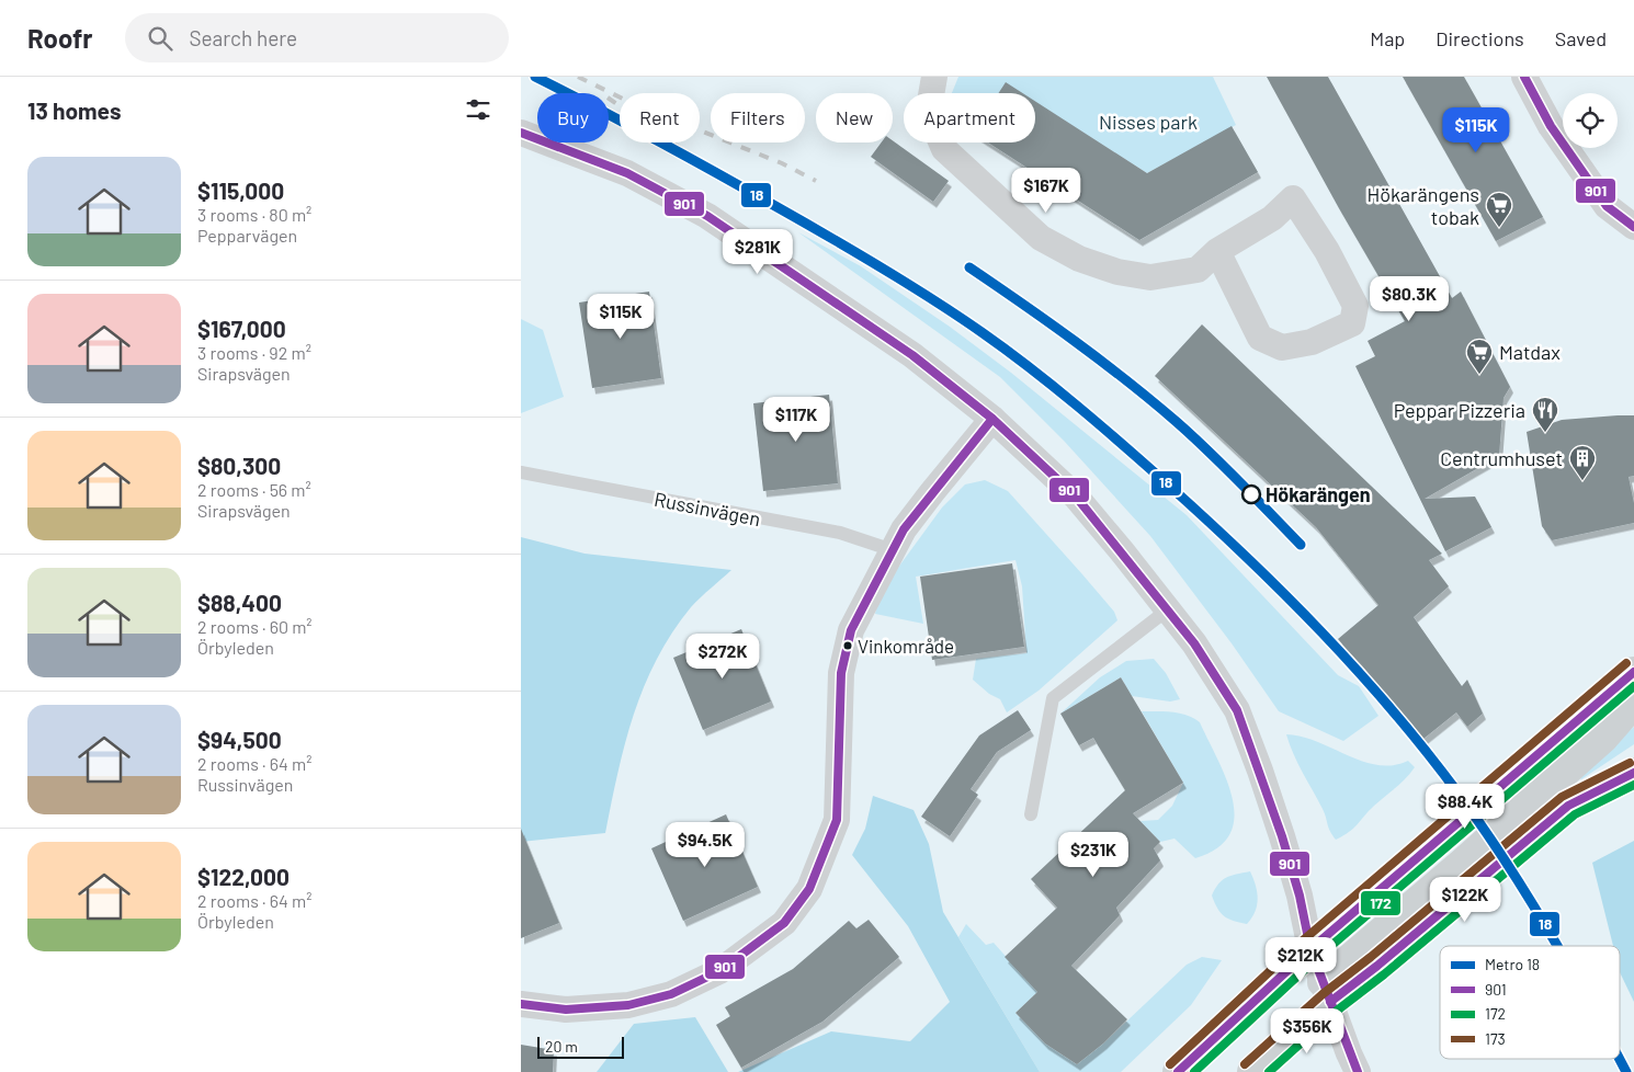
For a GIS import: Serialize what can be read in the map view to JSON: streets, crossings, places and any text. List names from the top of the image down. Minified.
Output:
{"streets":{"lane":["Russinvägen"]},"parks":["Nisses park"],"places":{"supermarket":["Hökarängens tobak","Matdax"],"restaurant":["Peppar Pizzeria"],"building":["Centrumhuset"],"other":["Hökarängen","Vinkområde"]},"lines":["metro line 18","transit line 901","transit line 173","transit line 172"],"legend":["Metro 18","901","172","173"],"scale_bar":"20 m","page":{"header":"Roofr","search":"Search here","nav":["Map","Directions","Saved"],"heading":"13 homes","chip":["Buy","Rent","Filters","New","Apartment"],"price":["$115K","$167K","$281K","$80.3K","$115K","$117K","$272K","$88.4K","$94.5K","$231K","$122K","$212K","$356K"],"list":[{"name":"$115,000","note":"3 rooms · 80 m² · Pepparvägen"},{"name":"$167,000","note":"3 rooms · 92 m² · Sirapsvägen"},{"name":"$80,300","note":"2 rooms · 56 m² · Sirapsvägen"},{"name":"$88,400","note":"2 rooms · 60 m² · Örbyleden"},{"name":"$94,500","note":"2 rooms · 64 m² · Russinvägen"},{"name":"$122,000","note":"2 rooms · 64 m² · Örbyleden"}],"scale":"20 m"}}
